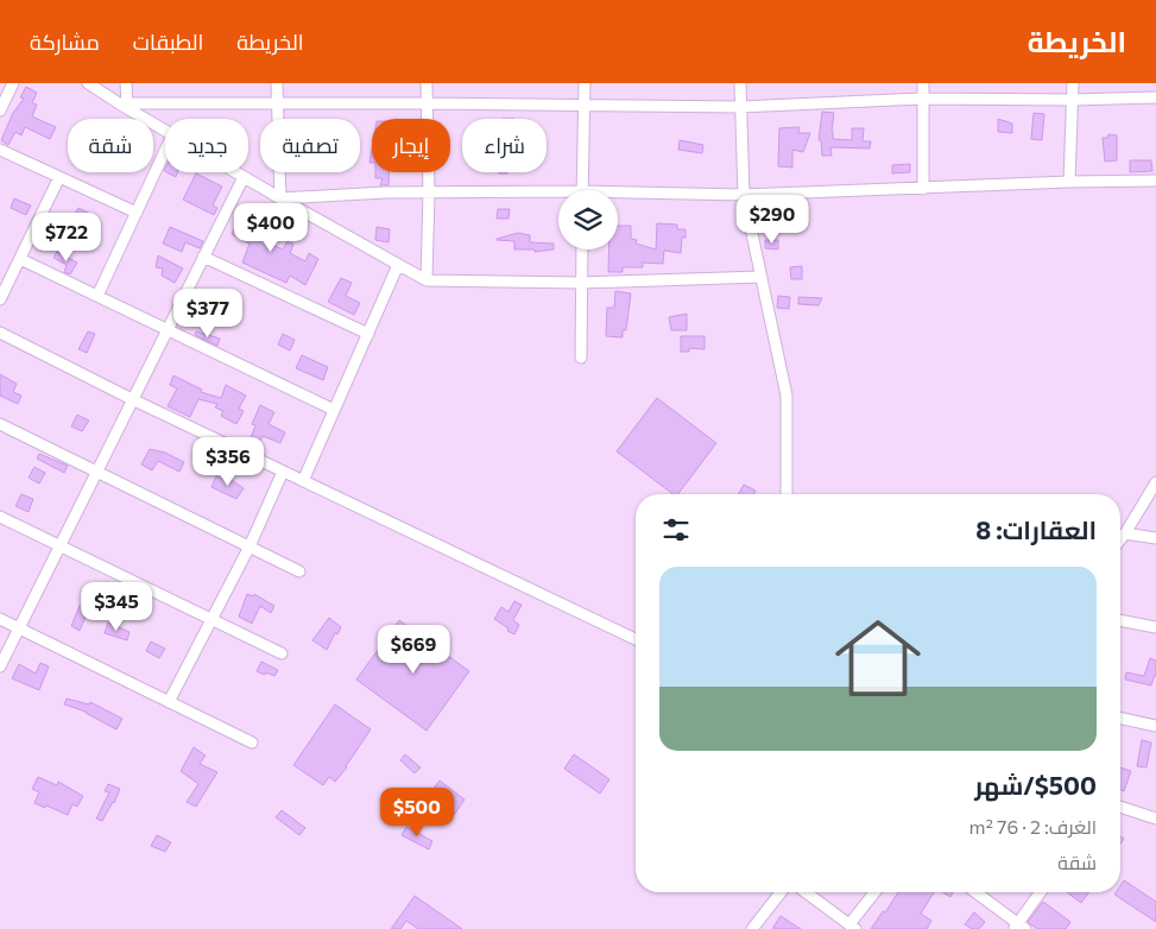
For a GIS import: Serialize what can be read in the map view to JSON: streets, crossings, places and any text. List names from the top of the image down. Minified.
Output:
{"page":{"header":"الخريطة","nav":["الخريطة","الطبقات","مشاركة"],"chip":["شراء","إيجار","تصفية","جديد","شقة"],"price":["$290","$400","$722","$377","$356","$345","$669","$500"],"heading":"العقارات: 8","list":[{"name":"$500/شهر","note":"الغرف: 2 · 76 m² · شقة"}]}}
